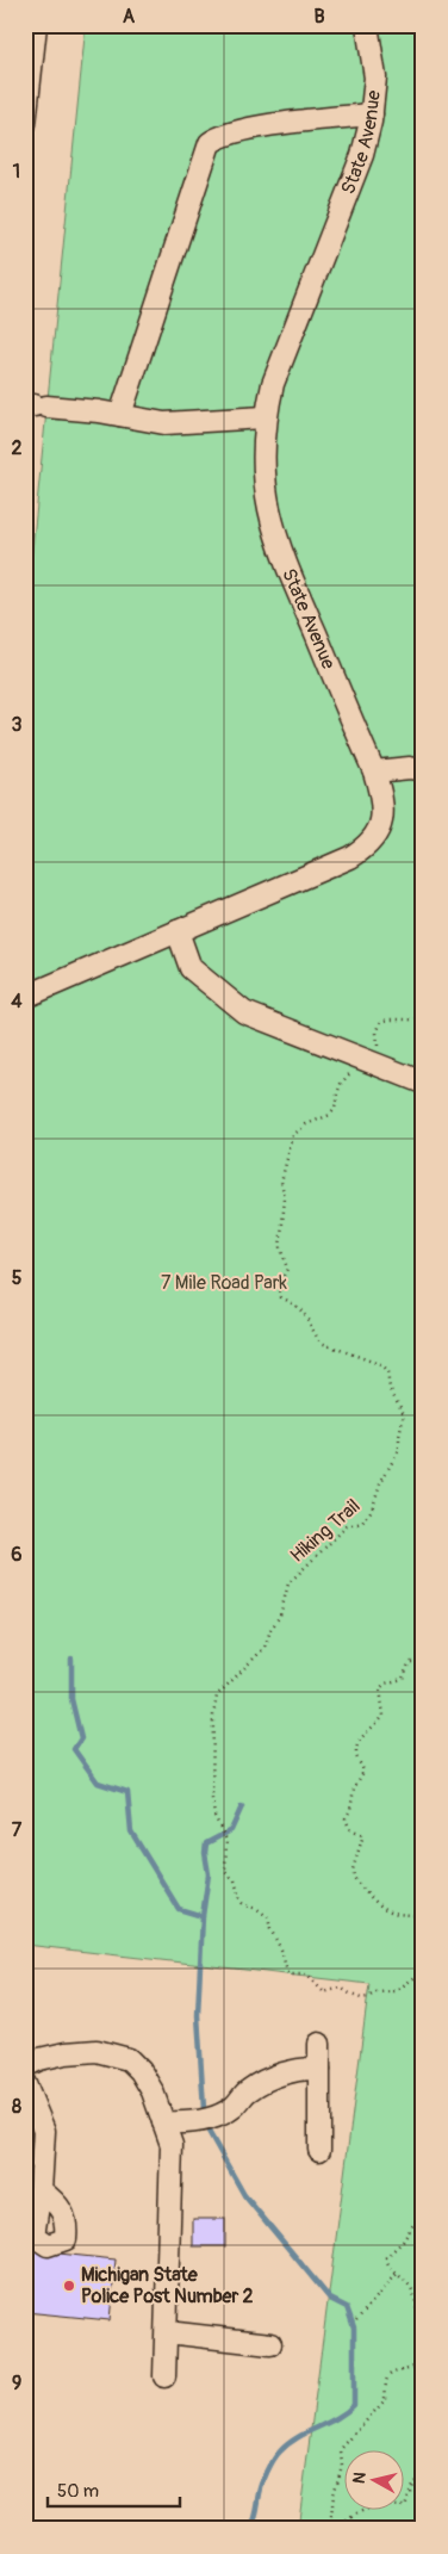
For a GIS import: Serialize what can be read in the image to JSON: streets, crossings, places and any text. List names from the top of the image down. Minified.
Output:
{"streets":{"street":["State Avenue"],"path":["Hiking Trail"]},"parks":["7 Mile Road Park"],"places":["Michigan State Police Post Number 2"],"scale_bar":"50 m","north":"left","grid":{"columns":["A","B"],"rows":["1","2","3","4","5","6","7","8","9"]}}
